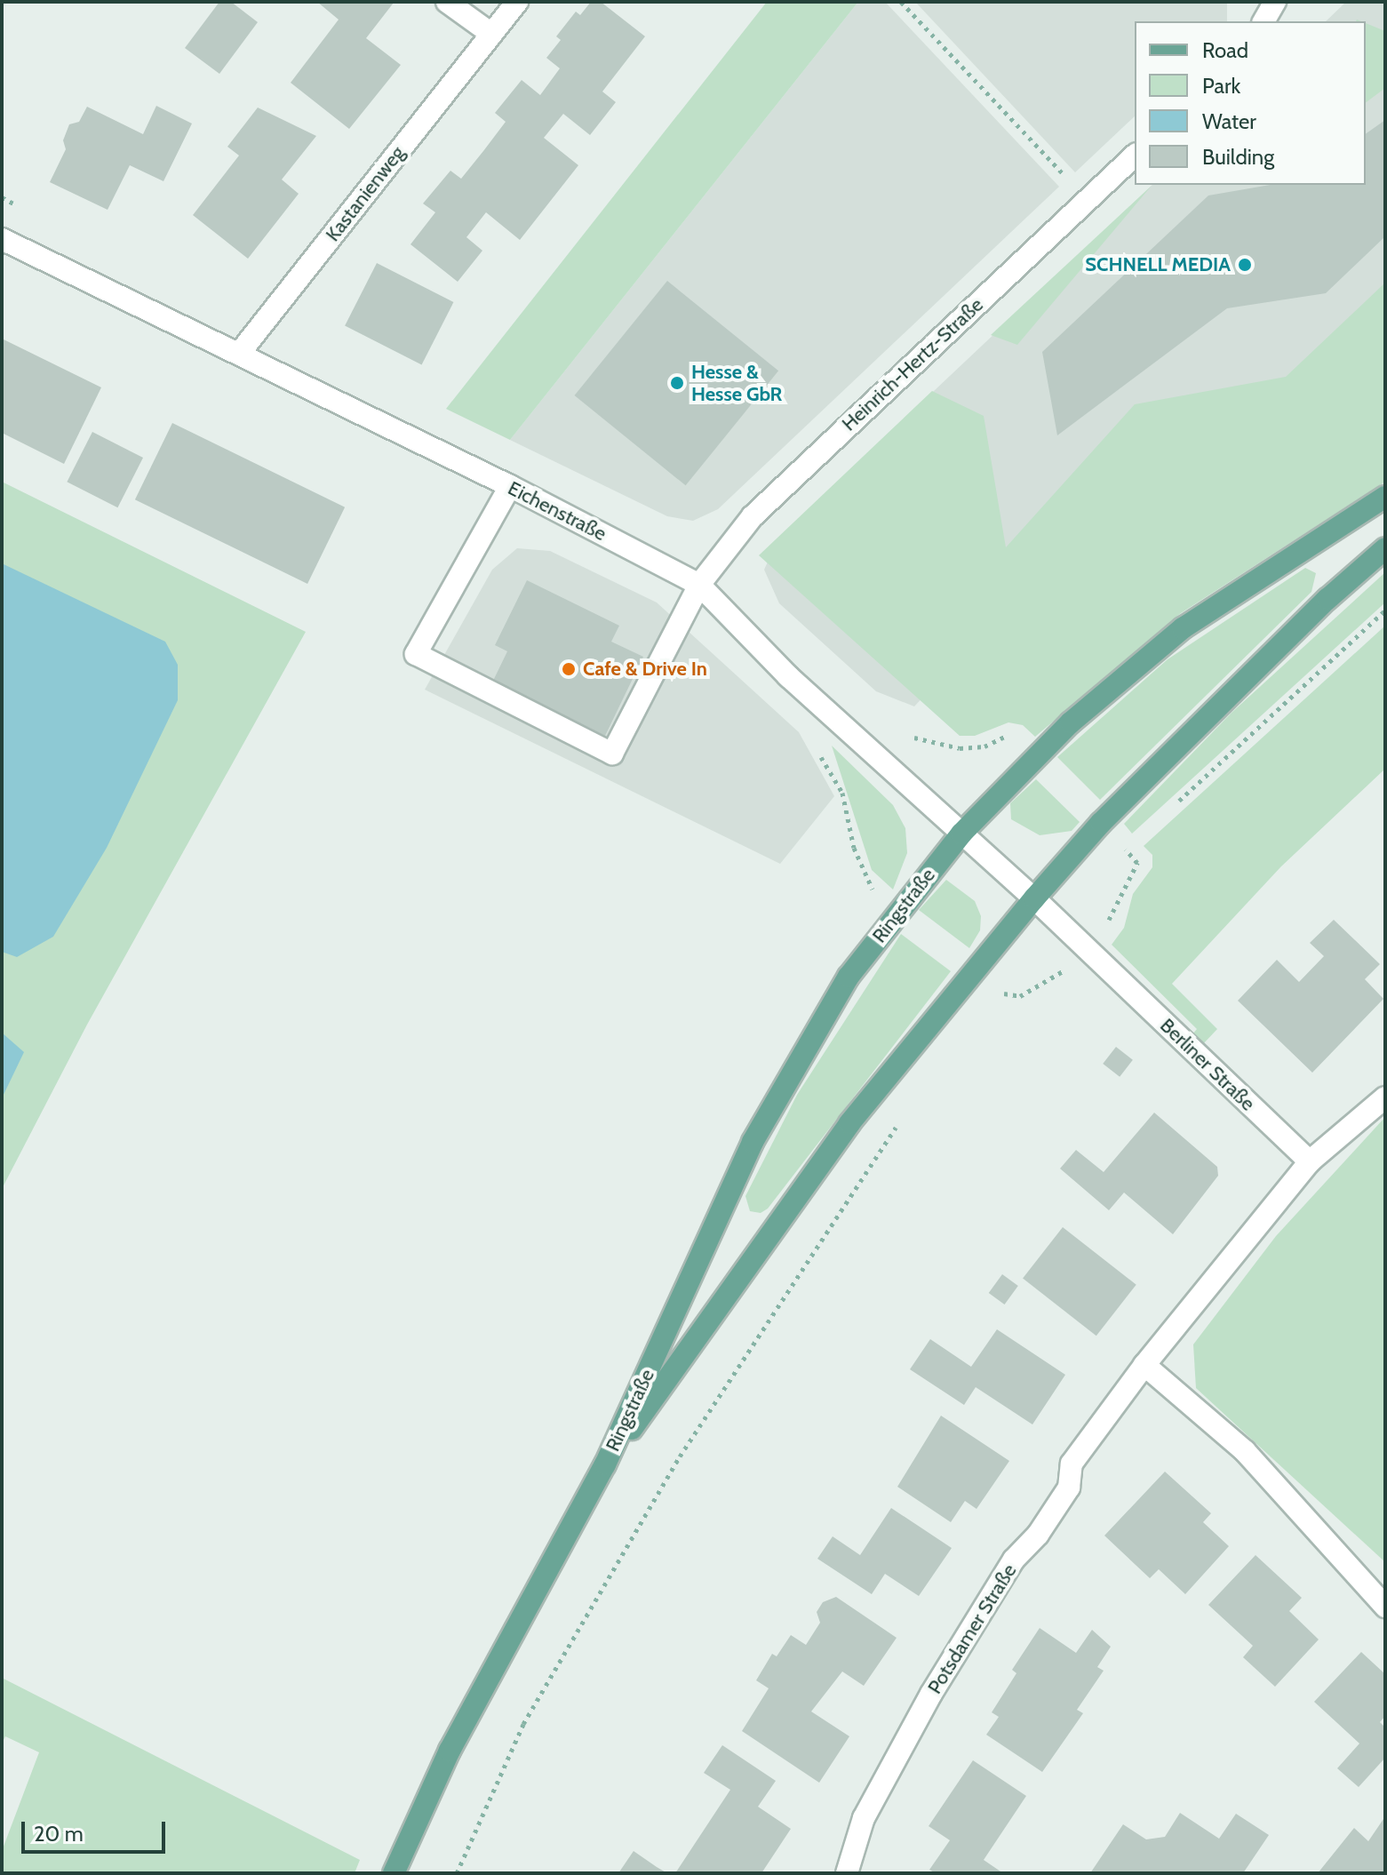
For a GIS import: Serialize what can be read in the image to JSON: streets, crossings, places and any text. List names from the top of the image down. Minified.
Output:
{"streets":{"main road":["Ringstraße"],"street":["Kastanienweg","Heinrich-Hertz-Straße","Eichenstraße","Berliner Straße","Potsdamer Straße"]},"crossings":[["Kastanienweg","Eichenstraße"],["Heinrich-Hertz-Straße","Eichenstraße"],["Eichenstraße","Ringstraße"],["Eichenstraße","Berliner Straße"],["Ringstraße","Berliner Straße"],["Berliner Straße","Potsdamer Straße"]],"places":["SCHNELL MEDIA","Hesse & Hesse GbR","Cafe & Drive In"],"legend":["Road","Park","Water","Building"],"scale_bar":"20 m"}
